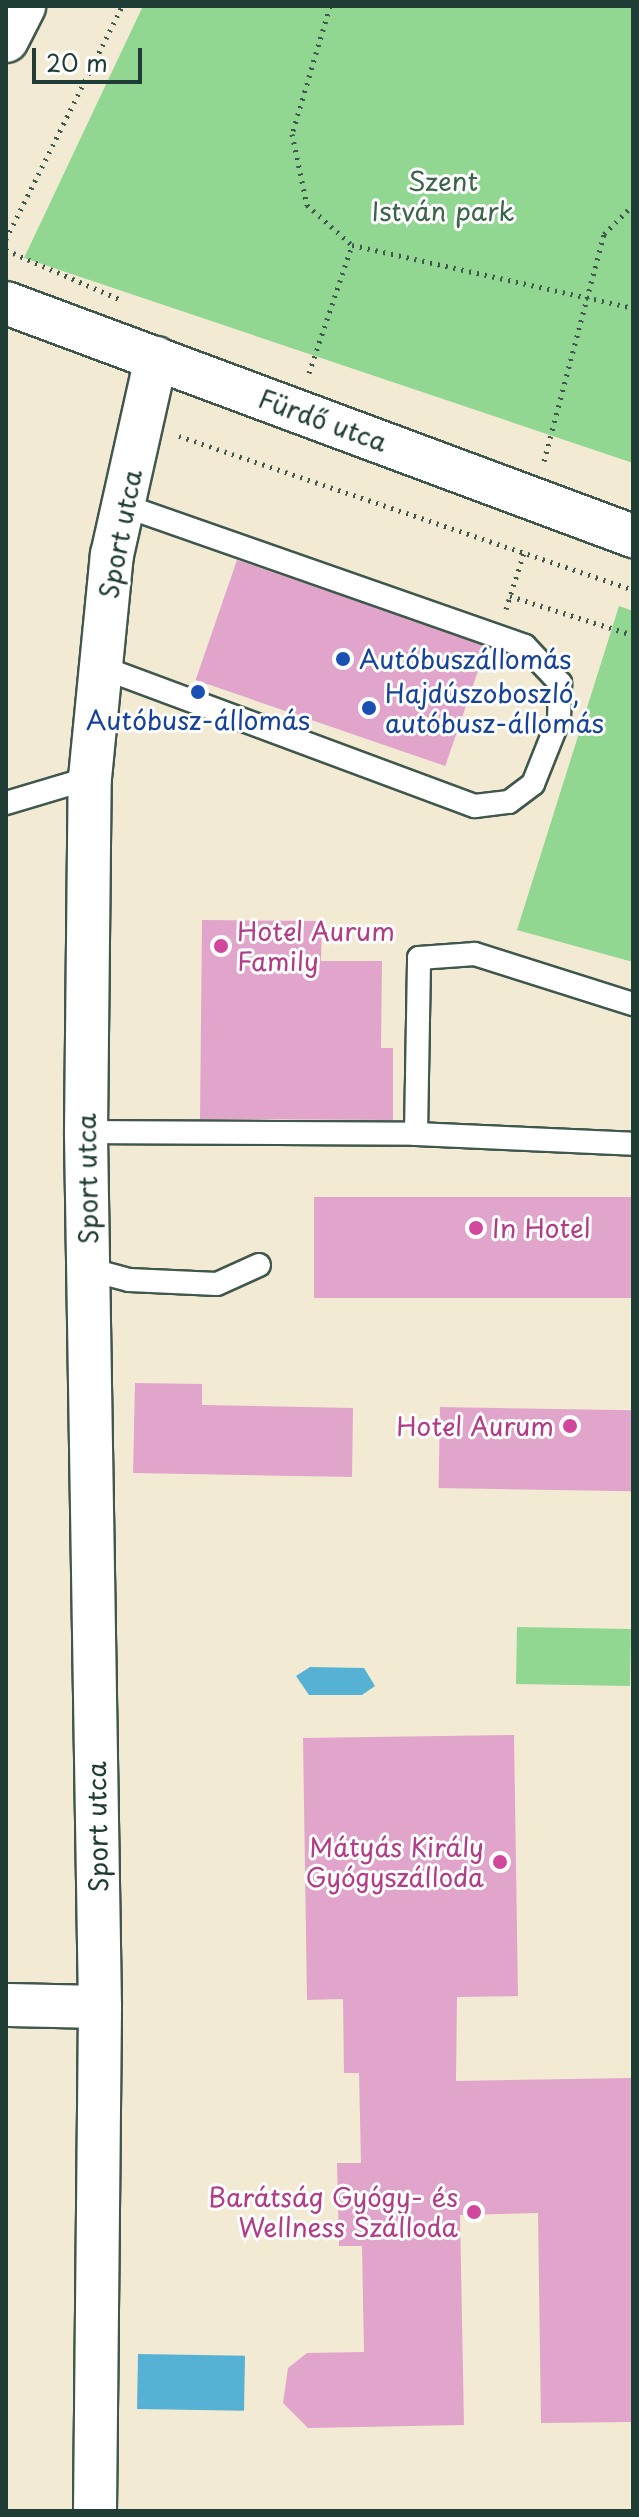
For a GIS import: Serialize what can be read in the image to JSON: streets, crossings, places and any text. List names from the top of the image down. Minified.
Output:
{"streets":{"street":["Fürdő utca","Sport utca"]},"crossings":[["Fürdő utca","Sport utca"]],"parks":["Szent István park"],"places":["Autóbuszállomás","Autóbusz-állomás","Hajdúszoboszló, autóbusz-állomás","Hotel Aurum Family","In Hotel","Hotel Aurum","Mátyás Király Gyógyszálloda","Barátság Gyógy- és Wellness Szálloda"],"scale_bar":"20 m"}
